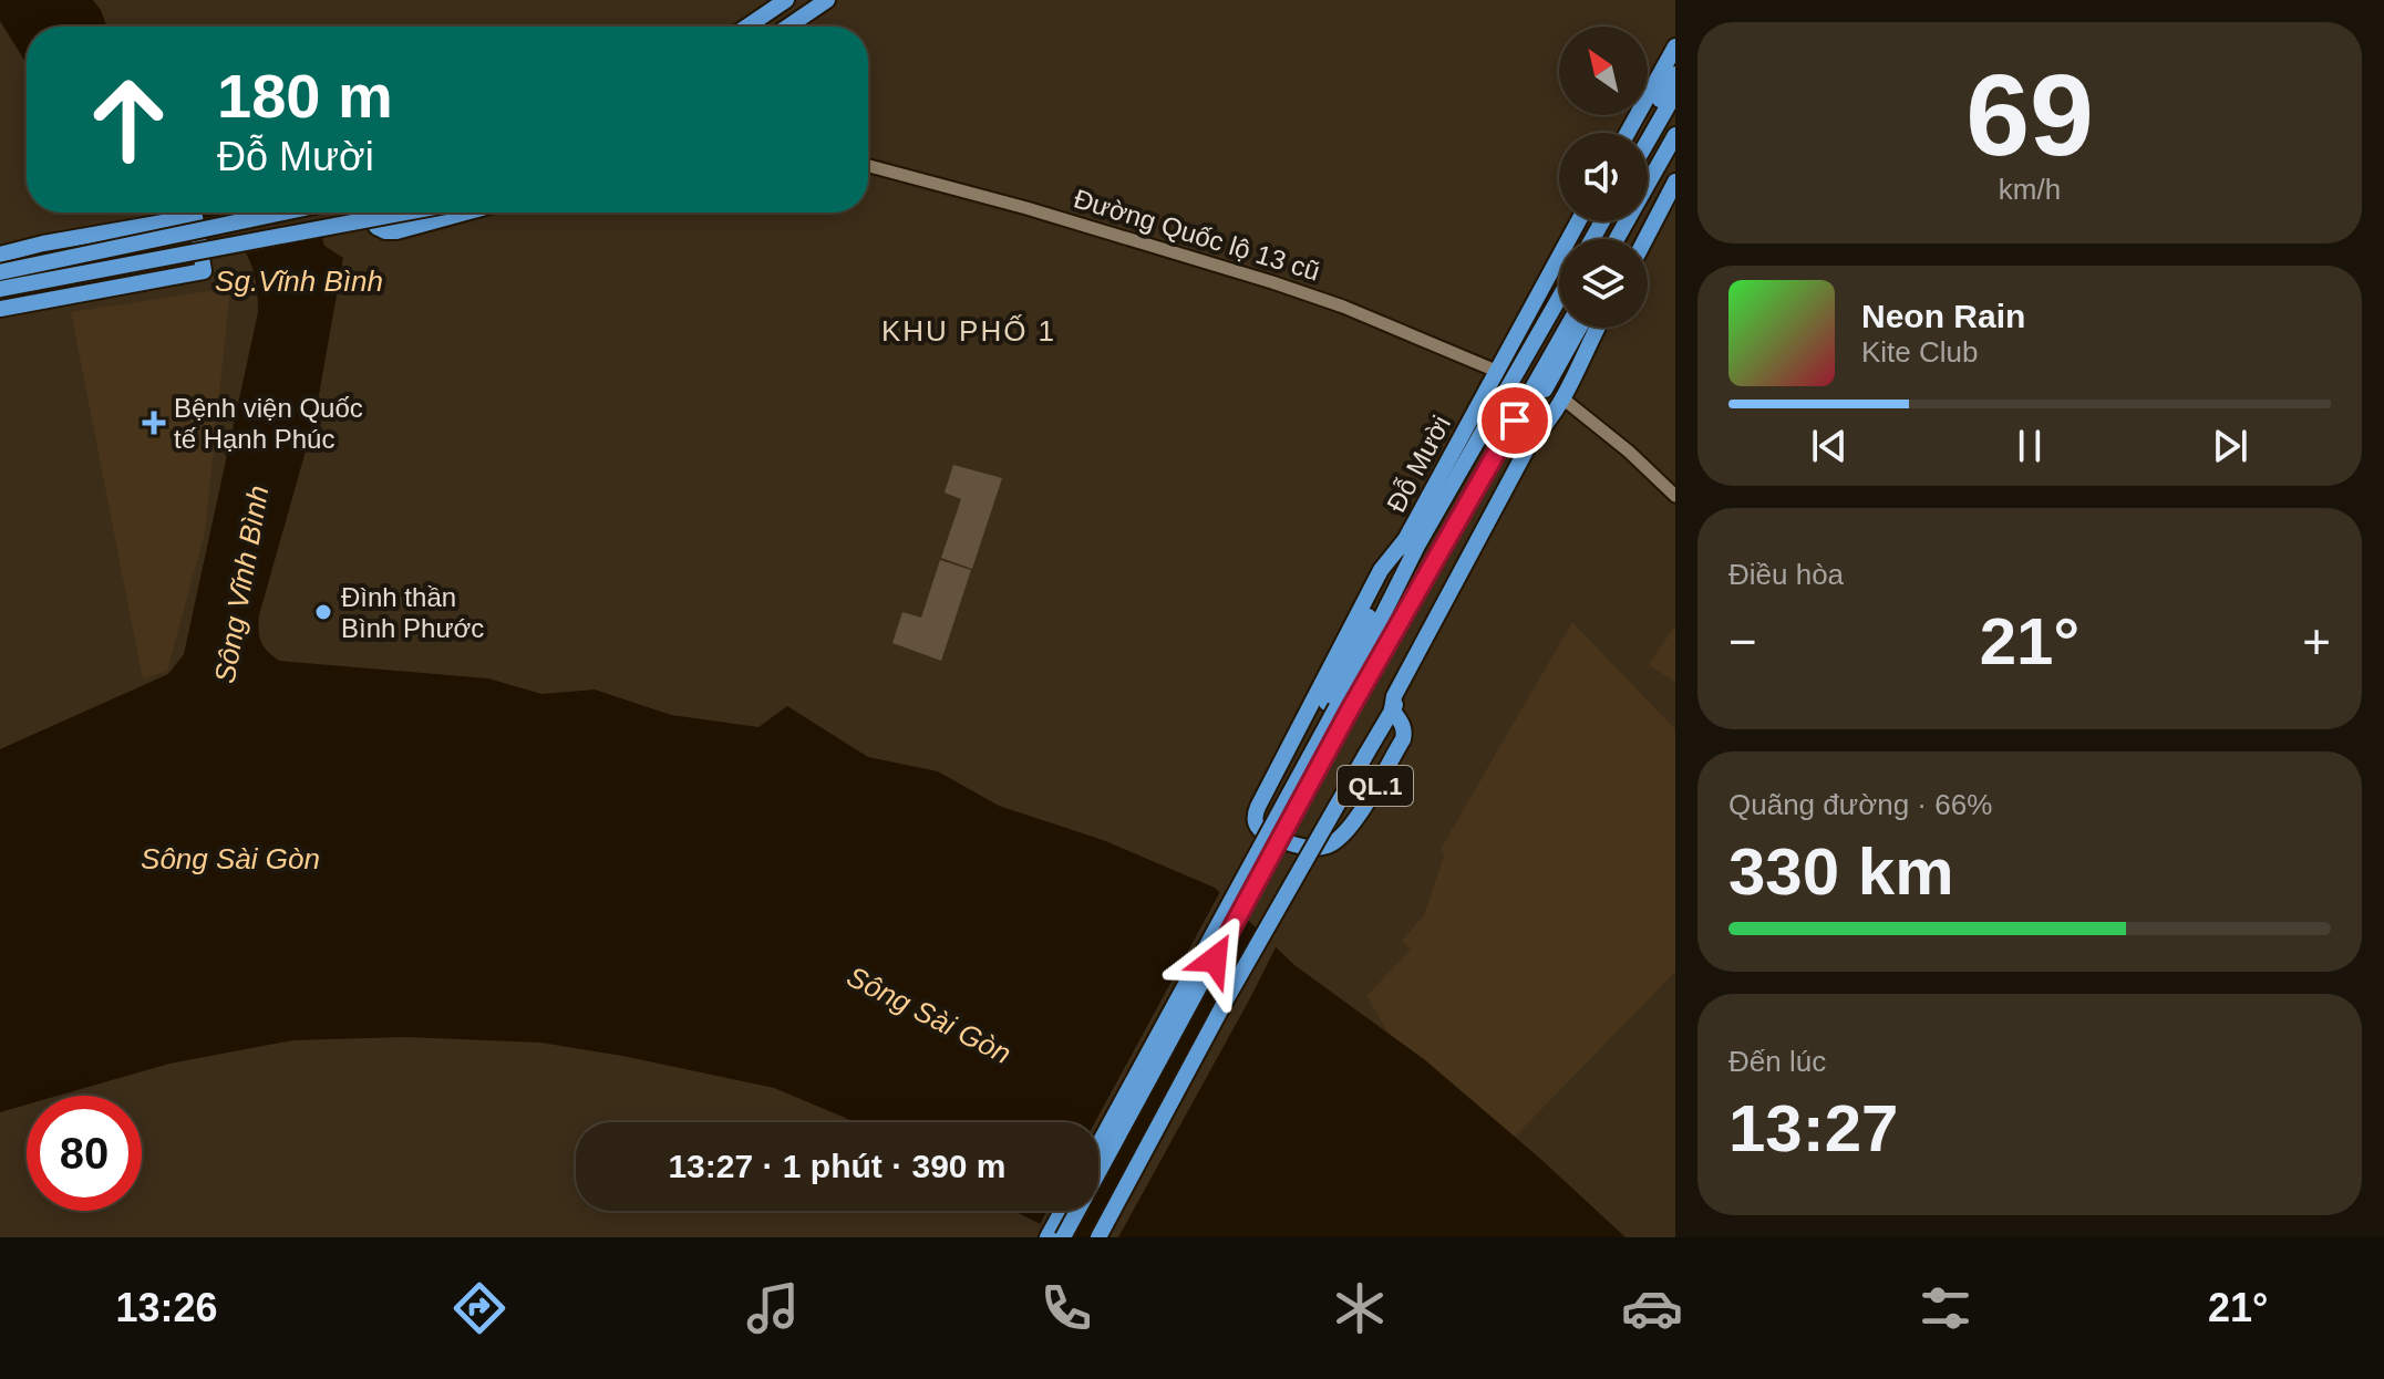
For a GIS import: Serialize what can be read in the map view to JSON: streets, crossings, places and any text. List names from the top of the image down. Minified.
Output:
{"streets":{"highway":["Đỗ Mười","QL.1"],"street":["Đường Quốc lộ 13 cũ"]},"crossings":[["Đường Quốc lộ 13 cũ","Đỗ Mười"],["Đỗ Mười","QL.1"]],"districts":["KHU PHỐ 1"],"water":["Sg.Vĩnh Bình","Sông Vĩnh Bình","Sông Sài Gòn"],"places":{"health":["Bệnh viện Quốc tế Hạnh Phúc"],"other":["Đình thần Bình Phước"]},"north":"top left","page":{"tile":[["69","km/h"],"Điều hòa",["Quãng đường · 66%","330 km"],["Đến lúc","13:27"]],"turn":["180 m","Đỗ Mười"],"song":["Neon Rain","Kite Club"],"heat":["−","21°","+"],"limit":"80","trip":"13:27 · 1 phút · 390 m","tabs":["13:26","21°"]}}
